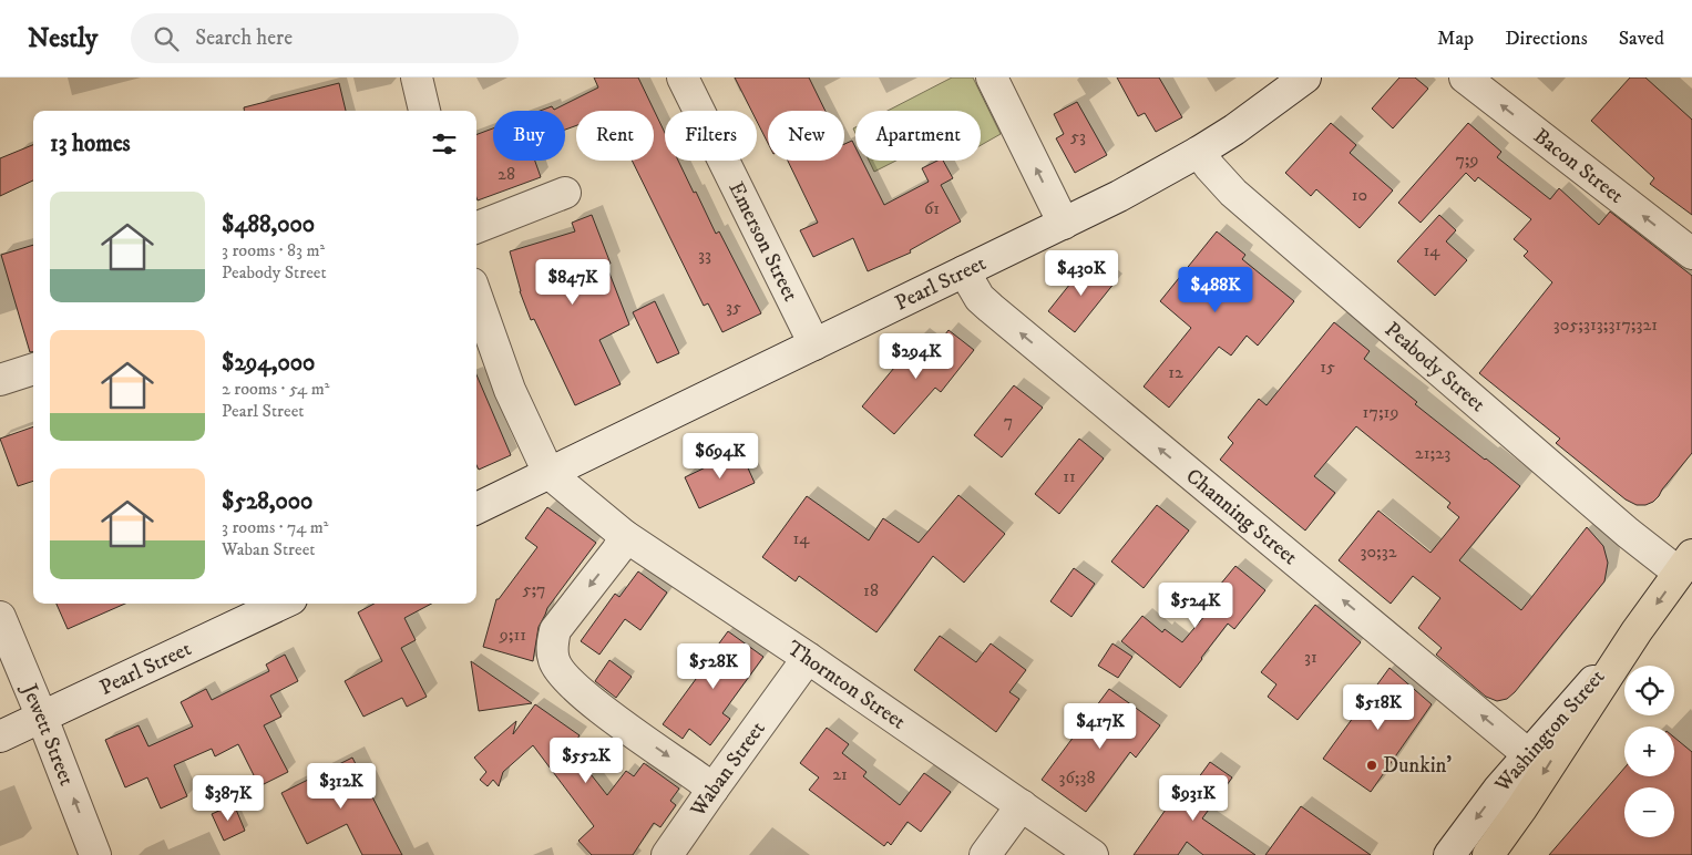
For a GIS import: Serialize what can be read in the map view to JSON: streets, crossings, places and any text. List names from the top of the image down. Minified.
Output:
{"streets":{"main road":["Washington Street"],"street":["Bacon Street","Emerson Street","Pearl Street","Peabody Street","Channing Street","Thornton Street","Jewett Street","Waban Street"]},"crossings":[["Emerson Street","Pearl Street"],["Pearl Street","Peabody Street"],["Pearl Street","Channing Street"],["Pearl Street","Thornton Street"],["Pearl Street","Jewett Street"],["Peabody Street","Washington Street"],["Channing Street","Washington Street"],["Thornton Street","Waban Street"]],"one_way":["Bacon Street","Channing Street","Jewett Street"],"places":["Dunkin'"],"house_numbers":["53","7;9","28","10","61","14","33","35","305;313;317;321","15","12","17;19","7","21;23","11","14","30;32","5;7","18","9;11","31","21","36;38"],"page":{"header":"Nestly","search":"Search here","nav":["Map","Directions","Saved"],"chip":["Buy","Rent","Filters","New","Apartment"],"heading":"13 homes","list":[{"name":"$488,000","note":"3 rooms · 83 m² · Peabody Street"},{"name":"$294,000","note":"2 rooms · 54 m² · Pearl Street"},{"name":"$528,000","note":"3 rooms · 74 m² · Waban Street"}],"price":["$430K","$847K","$488K","$294K","$694K","$524K","$528K","$518K","$417K","$552K","$312K","$387K","$931K"],"map_buttons":["+","−"]}}
